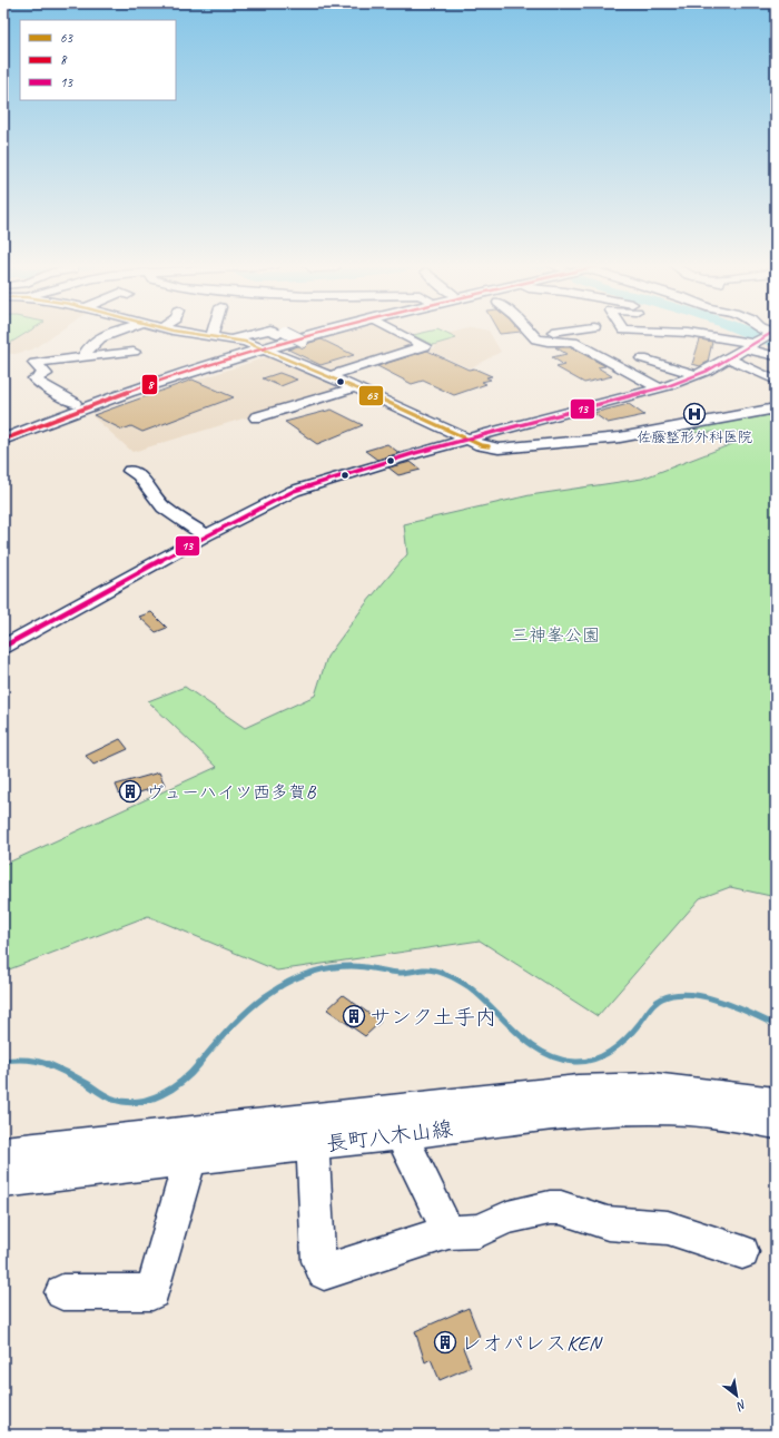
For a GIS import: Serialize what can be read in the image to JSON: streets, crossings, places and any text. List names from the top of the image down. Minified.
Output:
{"streets":{"street":["長町八木山線"]},"parks":["三神峯公園"],"places":{"hospital":["佐藤整形外科医院"],"building":["ヴューハイツ西多賀B","サンク土手内","レオパレスKEN"]},"lines":["transit line 63","transit line 8","transit line 13"],"legend":["63","8","13"],"north":"bottom right"}
